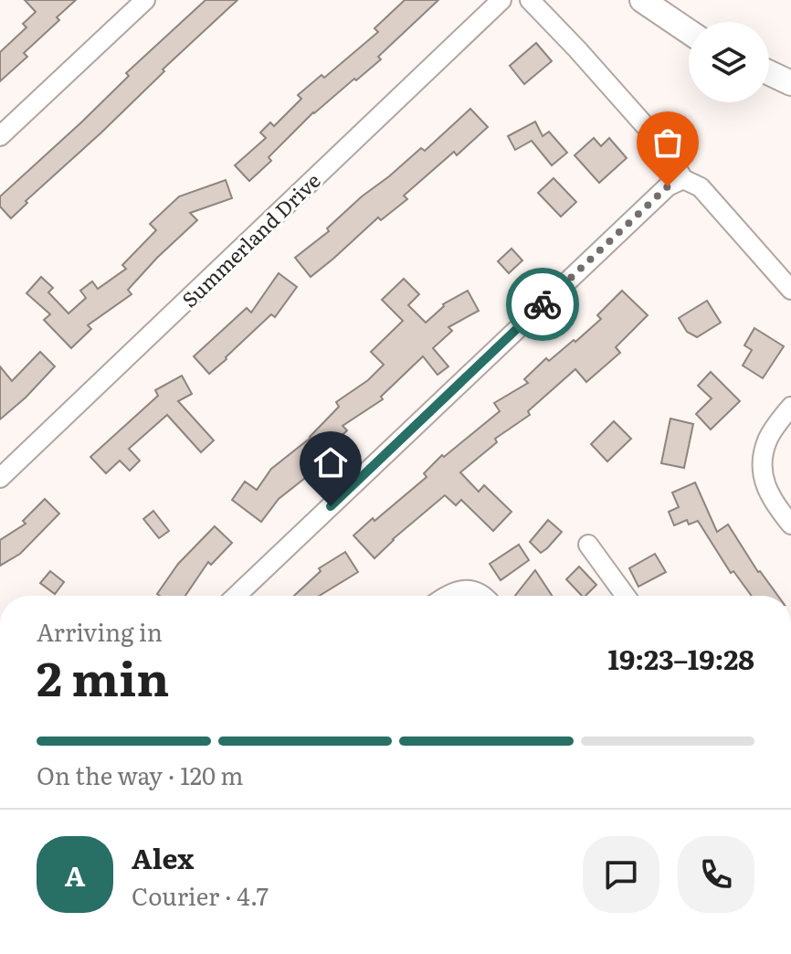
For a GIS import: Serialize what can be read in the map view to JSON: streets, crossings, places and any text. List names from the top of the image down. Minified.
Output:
{"streets":{"street":["Summerland Drive"]},"page":{"heading":["2 min","Arriving in","19:23–19:28"],"panel":["Alex","Courier · 4.7"],"bar":"On the way · 120 m","round":"A"}}
